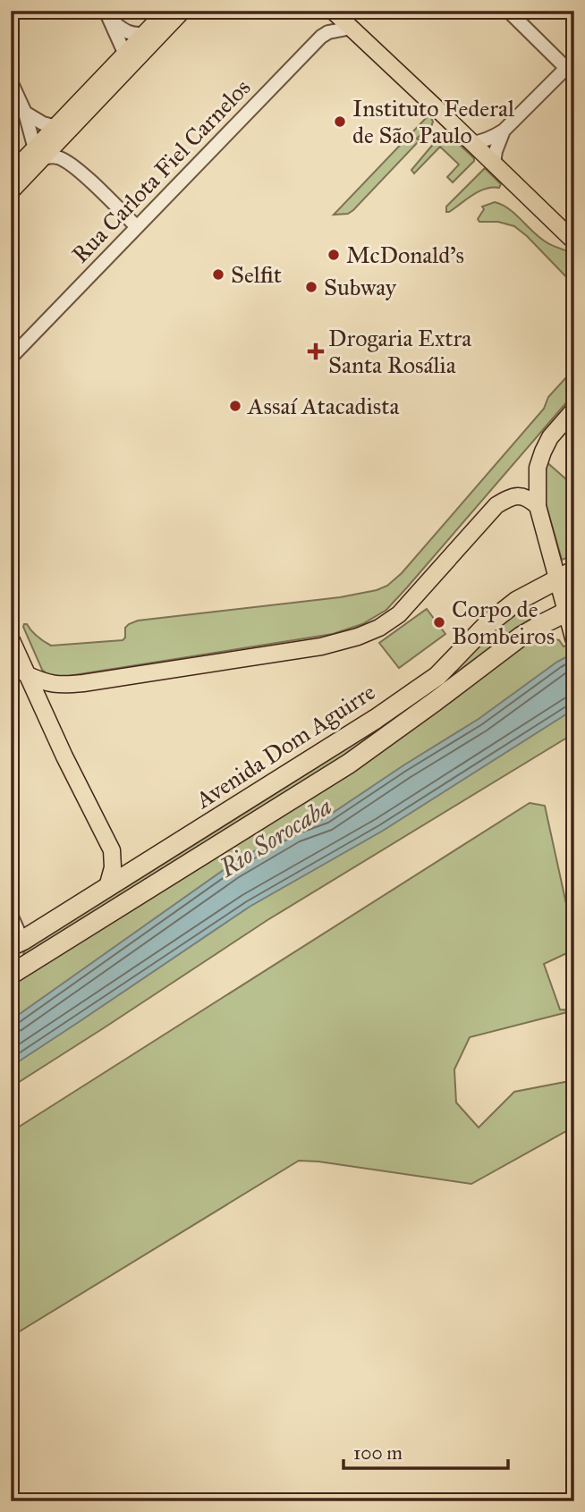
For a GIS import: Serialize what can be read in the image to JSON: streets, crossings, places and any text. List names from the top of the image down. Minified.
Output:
{"streets":{"highway":["Avenida Dom Aguirre"],"street":["Rua Carlota Fiel Carnelos"]},"water":["Rio Sorocaba"],"places":{"other":["Instituto Federal de São Paulo","McDonald's","Selfit","Subway","Assaí Atacadista","Corpo de Bombeiros"],"health":["Drogaria Extra Santa Rosália"]},"scale_bar":"100 m"}
